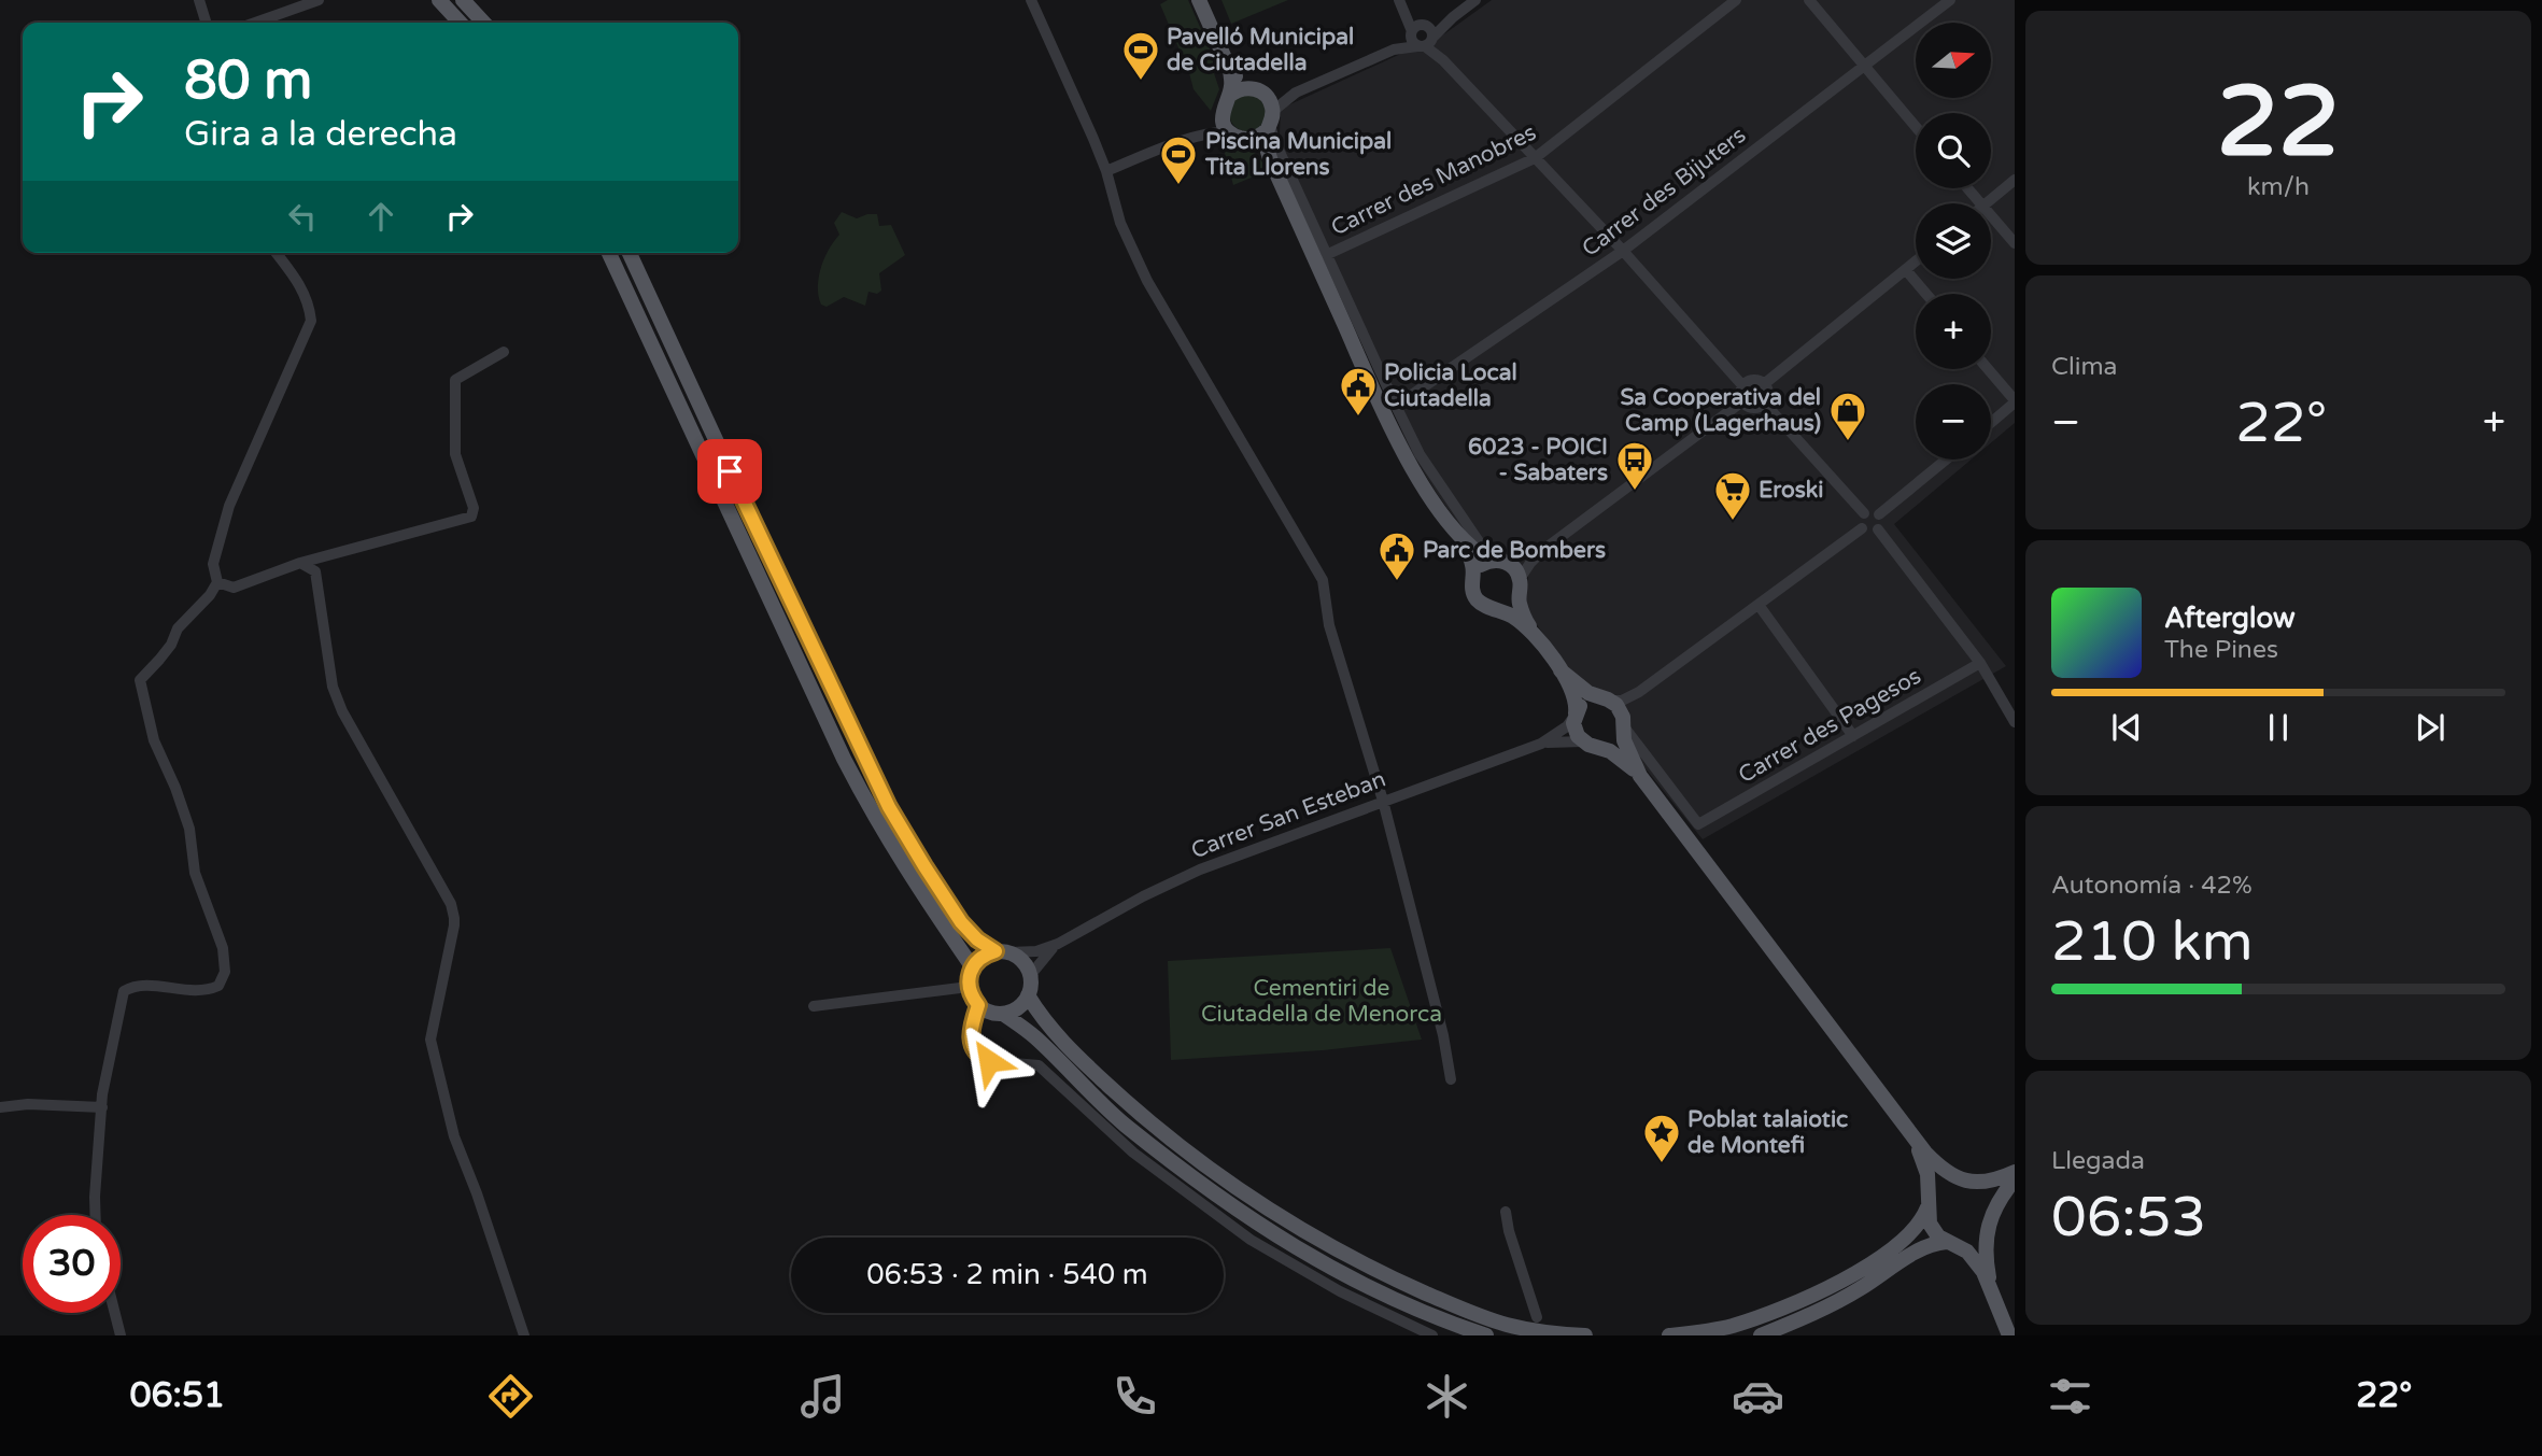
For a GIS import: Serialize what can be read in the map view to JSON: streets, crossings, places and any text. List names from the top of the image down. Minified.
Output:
{"streets":{"street":["Carrer des Manobres","Carrer des Bijuters","Carrer des Pagesos","Carrer San Esteban"]},"crossings":[["Carrer des Pagesos","Carrer San Esteban"]],"parks":["Cementiri de Ciutadella de Menorca"],"places":{"sports":["Pavelló Municipal de Ciutadella","Piscina Municipal Tita Llorens"],"public building":["Policia Local Ciutadella","Parc de Bombers"],"shop":["Sa Cooperativa del Camp (Lagerhaus)"],"bus stop":["6023 - POICI - Sabaters"],"supermarket":["Eroski"],"place":["Poblat talaiotic de Montefi"]},"north":"right","page":{"tile":[["22","km/h"],"Clima",["Autonomía · 42%","210 km"],["Llegada","06:53"]],"map_buttons":["+","−"],"turn":["80 m","Gira a la derecha"],"heat":["−","22°","+"],"song":["Afterglow","The Pines"],"limit":"30","trip":"06:53 · 2 min · 540 m","tabs":["06:51","22°"]}}
